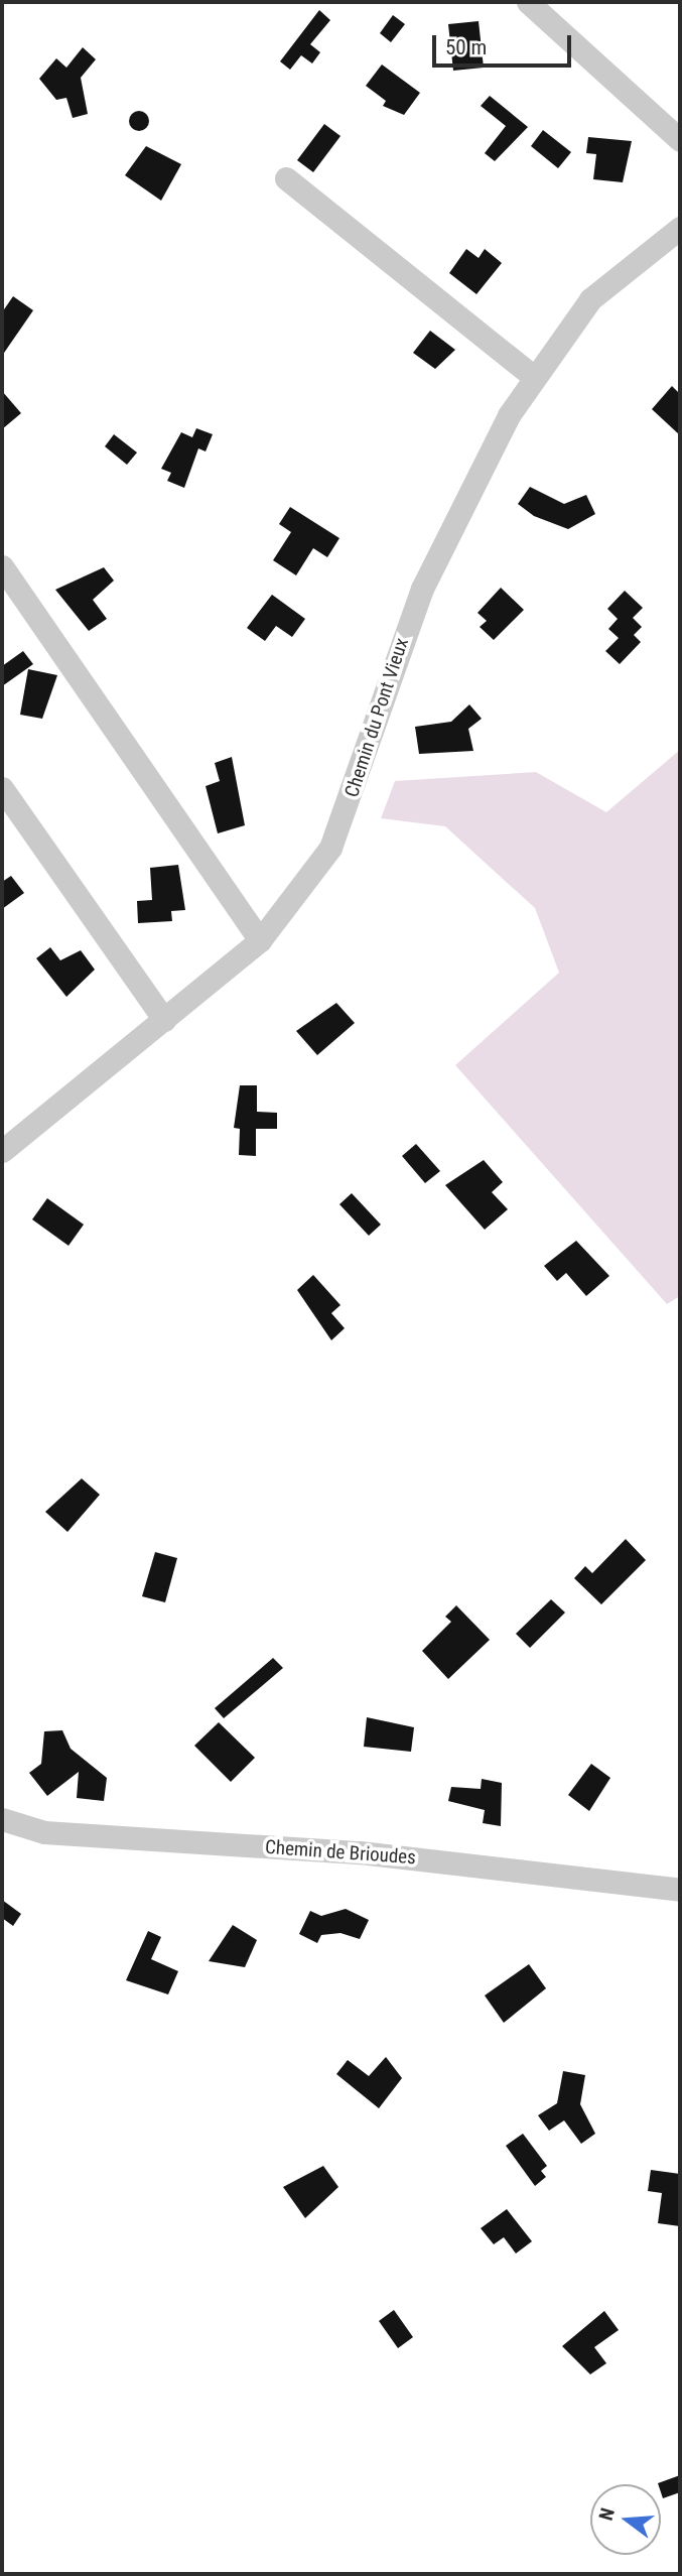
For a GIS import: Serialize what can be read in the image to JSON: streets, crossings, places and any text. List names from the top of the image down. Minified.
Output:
{"streets":{"street":["Chemin du Pont Vieux","Chemin de Brioudes"]},"scale_bar":"50 m","north":"left"}
